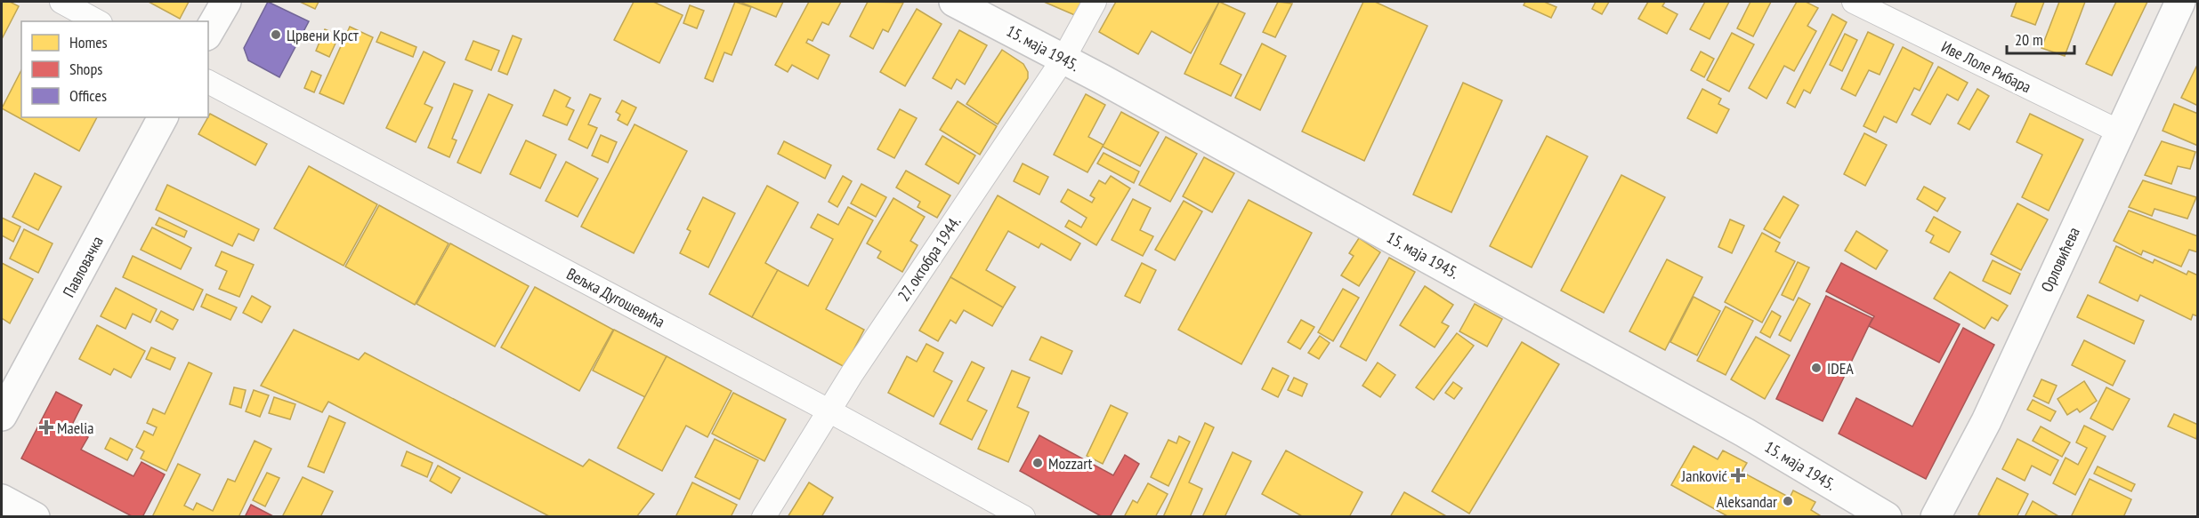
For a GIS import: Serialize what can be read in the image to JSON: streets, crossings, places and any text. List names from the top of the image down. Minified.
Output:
{"streets":{"street":["15. маја 1945.","Иве Лоле Рибара","27. октобра 1944.","Орловићева","Павловачка","Вељка Дугошевића"]},"crossings":[["15. маја 1945.","27. октобра 1944."],["Иве Лоле Рибара","Орловићева"],["27. октобра 1944.","Вељка Дугошевића"]],"places":{"other":["Црвени Крст","IDEA","Mozzart","Aleksandar"],"health":["Maelia","Janković"]},"legend":["Homes","Shops","Offices"],"scale_bar":"20 m"}
